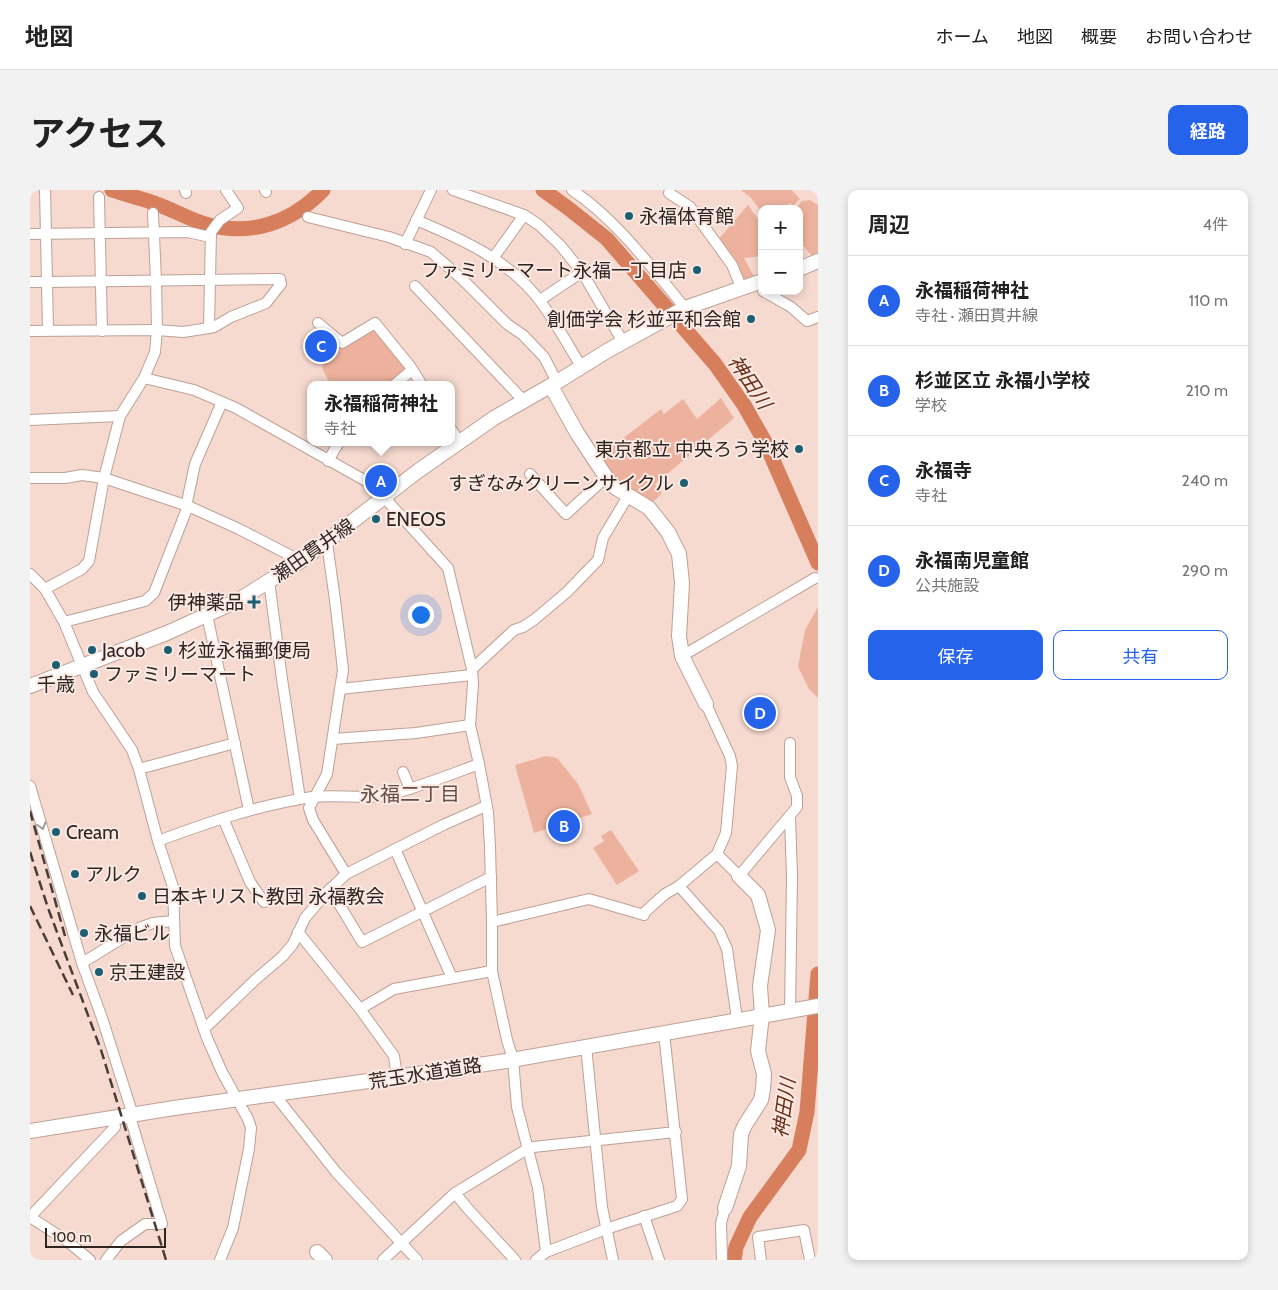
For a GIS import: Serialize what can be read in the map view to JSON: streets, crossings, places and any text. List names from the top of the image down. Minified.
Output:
{"streets":{"main road":["瀬田貫井線","荒玉水道道路"]},"districts":["永福二丁目"],"water":["神田川"],"places":{"other":["永福体育館","ファミリーマート永福一丁目店","創価学会 杉並平和会館","東京都立 中央ろう学校","すぎなみクリーンサイクル","ENEOS","Jacob","杉並永福郵便局","千歳","ファミリーマート","Cream","アルク","日本キリスト教団 永福教会","永福ビル","京王建設"],"health":["伊神薬品"]},"scale_bar":"100 m","page":{"header":"地図","nav":["ホーム","地図","概要","お問い合わせ"],"title":"アクセス","buttons":["経路",["保存","共有"]],"heading":["周辺","4件"],"map_buttons":["+","−"],"list":[{"mark":"A","name":"永福稲荷神社","note":"寺社 · 瀬田貫井線","value":"110 m"},{"mark":"B","name":"杉並区立 永福小学校","note":"学校","value":"210 m"},{"mark":"C","name":"永福寺","note":"寺社","value":"240 m"},{"mark":"D","name":"永福南児童館","note":"公共施設","value":"290 m"}],"pins":["C","A","D","B"],"popup":["永福稲荷神社","寺社"],"scale":"100 m"}}
